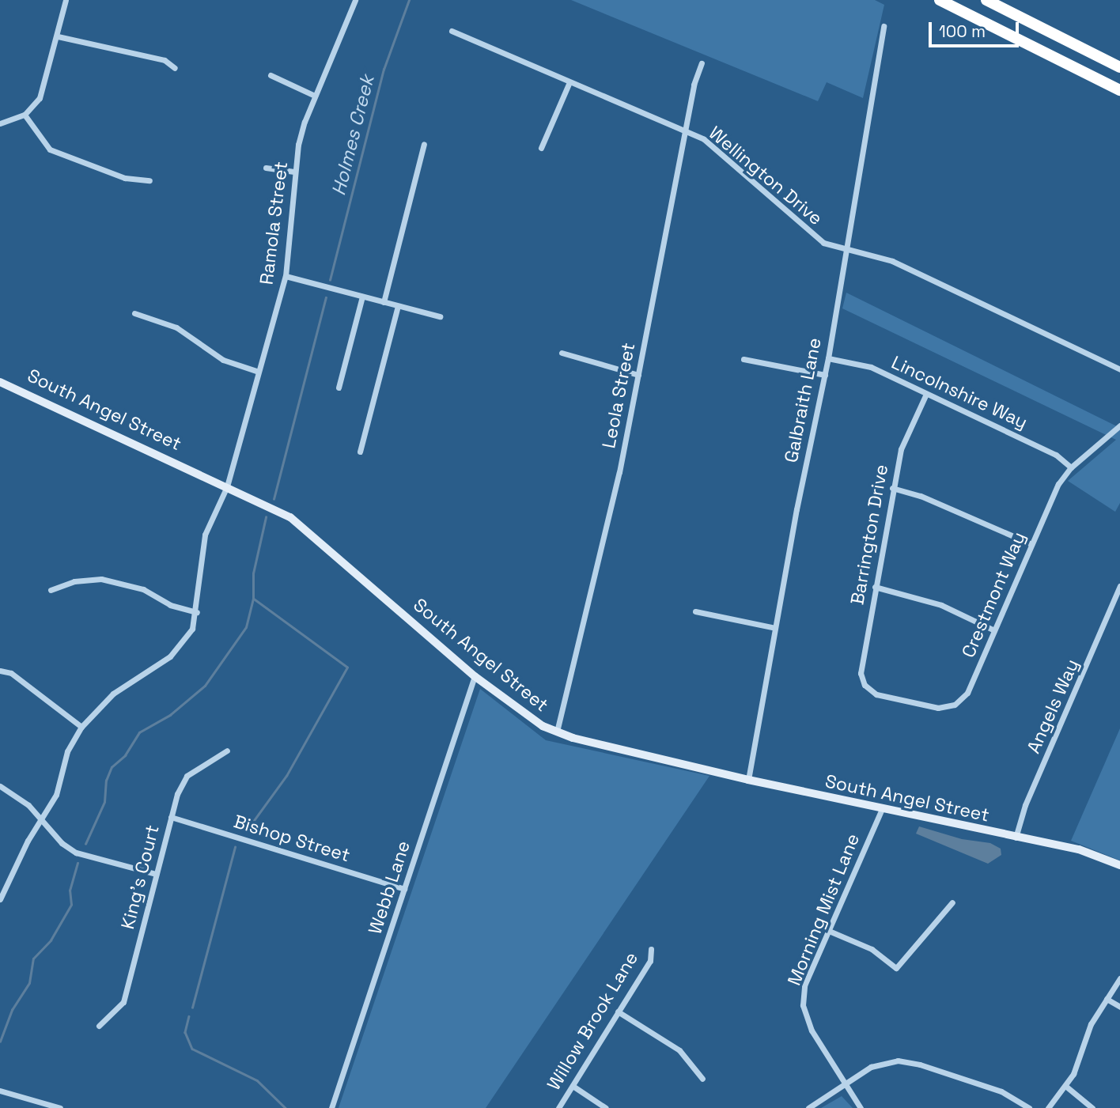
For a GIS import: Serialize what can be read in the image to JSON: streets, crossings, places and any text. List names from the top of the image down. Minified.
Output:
{"streets":{"street":["Wellington Drive","Ramola Street","Lincolnshire Way","Leola Street","Galbraith Lane","South Angel Street","Barrington Drive","Crestmont Way","Angels Way","Bishop Street","King's Court","Webb Lane","Morning Mist Lane","Willow Brook Lane"]},"crossings":[["Wellington Drive","Leola Street"],["Wellington Drive","Galbraith Lane"],["Ramola Street","South Angel Street"],["Lincolnshire Way","Galbraith Lane"],["Lincolnshire Way","Barrington Drive"],["Lincolnshire Way","Crestmont Way"],["Leola Street","South Angel Street"],["Galbraith Lane","South Angel Street"],["South Angel Street","Angels Way"],["South Angel Street","Webb Lane"],["South Angel Street","Morning Mist Lane"],["Barrington Drive","Crestmont Way"],["Bishop Street","King's Court"],["Bishop Street","Webb Lane"]],"water":["Holmes Creek"],"scale_bar":"100 m"}
